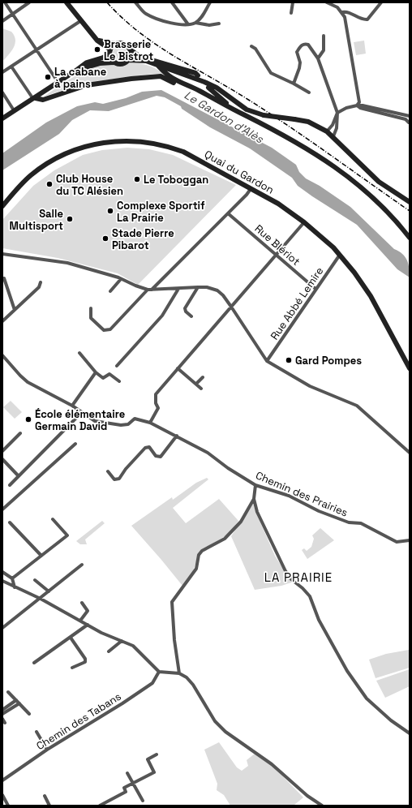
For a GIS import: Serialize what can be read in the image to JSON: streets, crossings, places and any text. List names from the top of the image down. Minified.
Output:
{"streets":{"main road":["Quai du Gardon"],"street":["Rue Blériot","Rue Abbé Lemire","Chemin des Prairies","Chemin des Tabans"]},"crossings":[["Quai du Gardon","Rue Abbé Lemire"],["Rue Blériot","Rue Abbé Lemire"]],"districts":["LA PRAIRIE"],"water":["Le Gardon d'Alès"],"places":["Brasserie Le Bistrot","La cabane à pains","Le Toboggan","Club House du TC Alésien","Complexe Sportif La Prairie","Salle Multisport","Stade Pierre Pibarot","Gard Pompes","École élémentaire Germain David"]}
